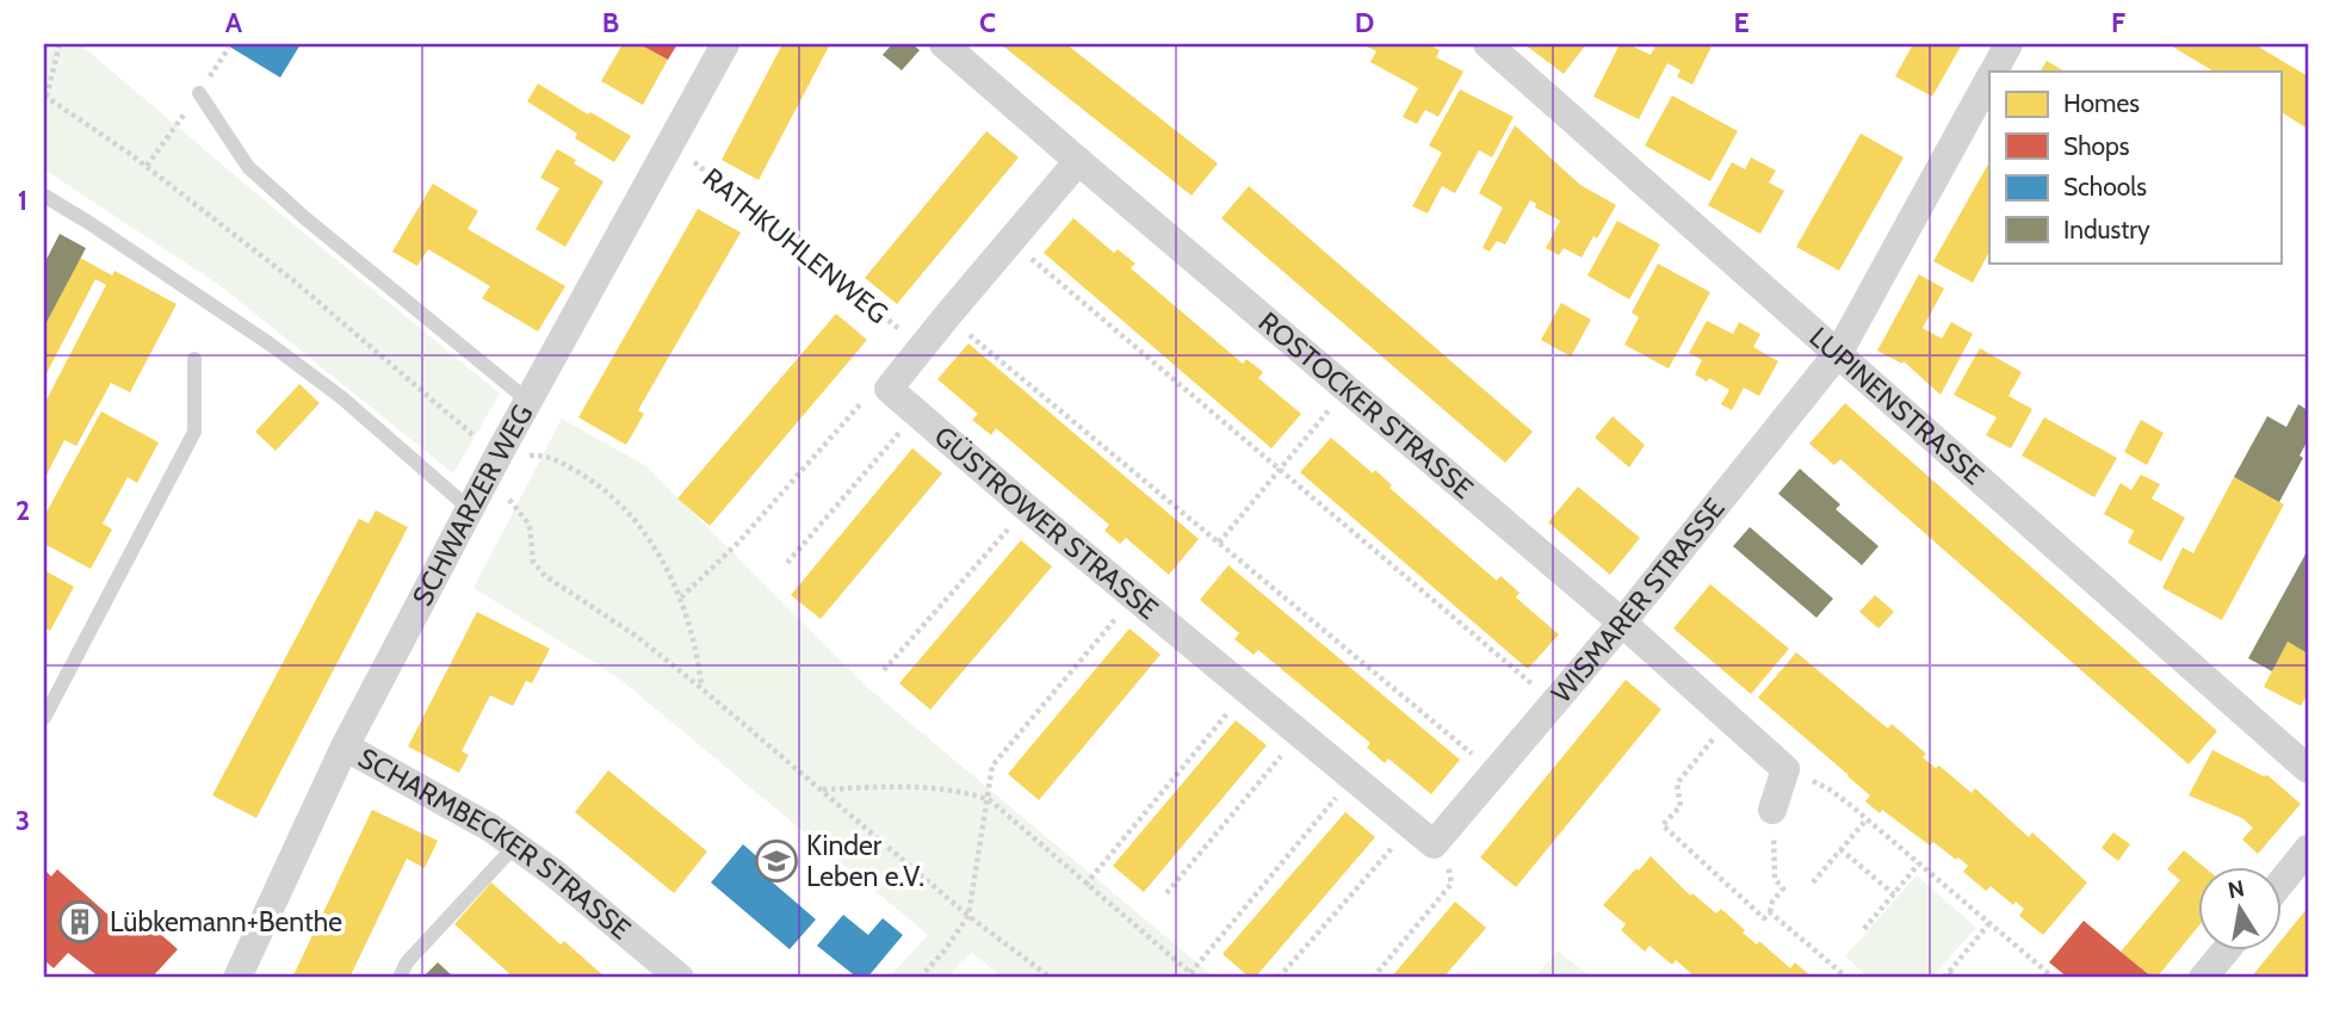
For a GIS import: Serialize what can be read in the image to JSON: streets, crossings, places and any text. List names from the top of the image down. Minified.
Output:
{"streets":{"street":["ROSTOCKER STRASSE","LUPINENSTRASSE","SCHWARZER WEG","GÜSTROWER STRASSE","WISMARER STRASSE","SCHARMBECKER STRASSE"],"path":["RATHKUHLENWEG"]},"crossings":[["RATHKUHLENWEG","SCHWARZER WEG"],["ROSTOCKER STRASSE","WISMARER STRASSE"],["LUPINENSTRASSE","WISMARER STRASSE"],["SCHWARZER WEG","SCHARMBECKER STRASSE"],["GÜSTROWER STRASSE","WISMARER STRASSE"]],"places":{"school or university":["Kinder Leben e.V."],"building":["Lübkemann+Benthe"]},"legend":["Homes","Shops","Schools","Industry"],"north":"top","grid":{"columns":["A","B","C","D","E","F"],"rows":["1","2","3"]}}
